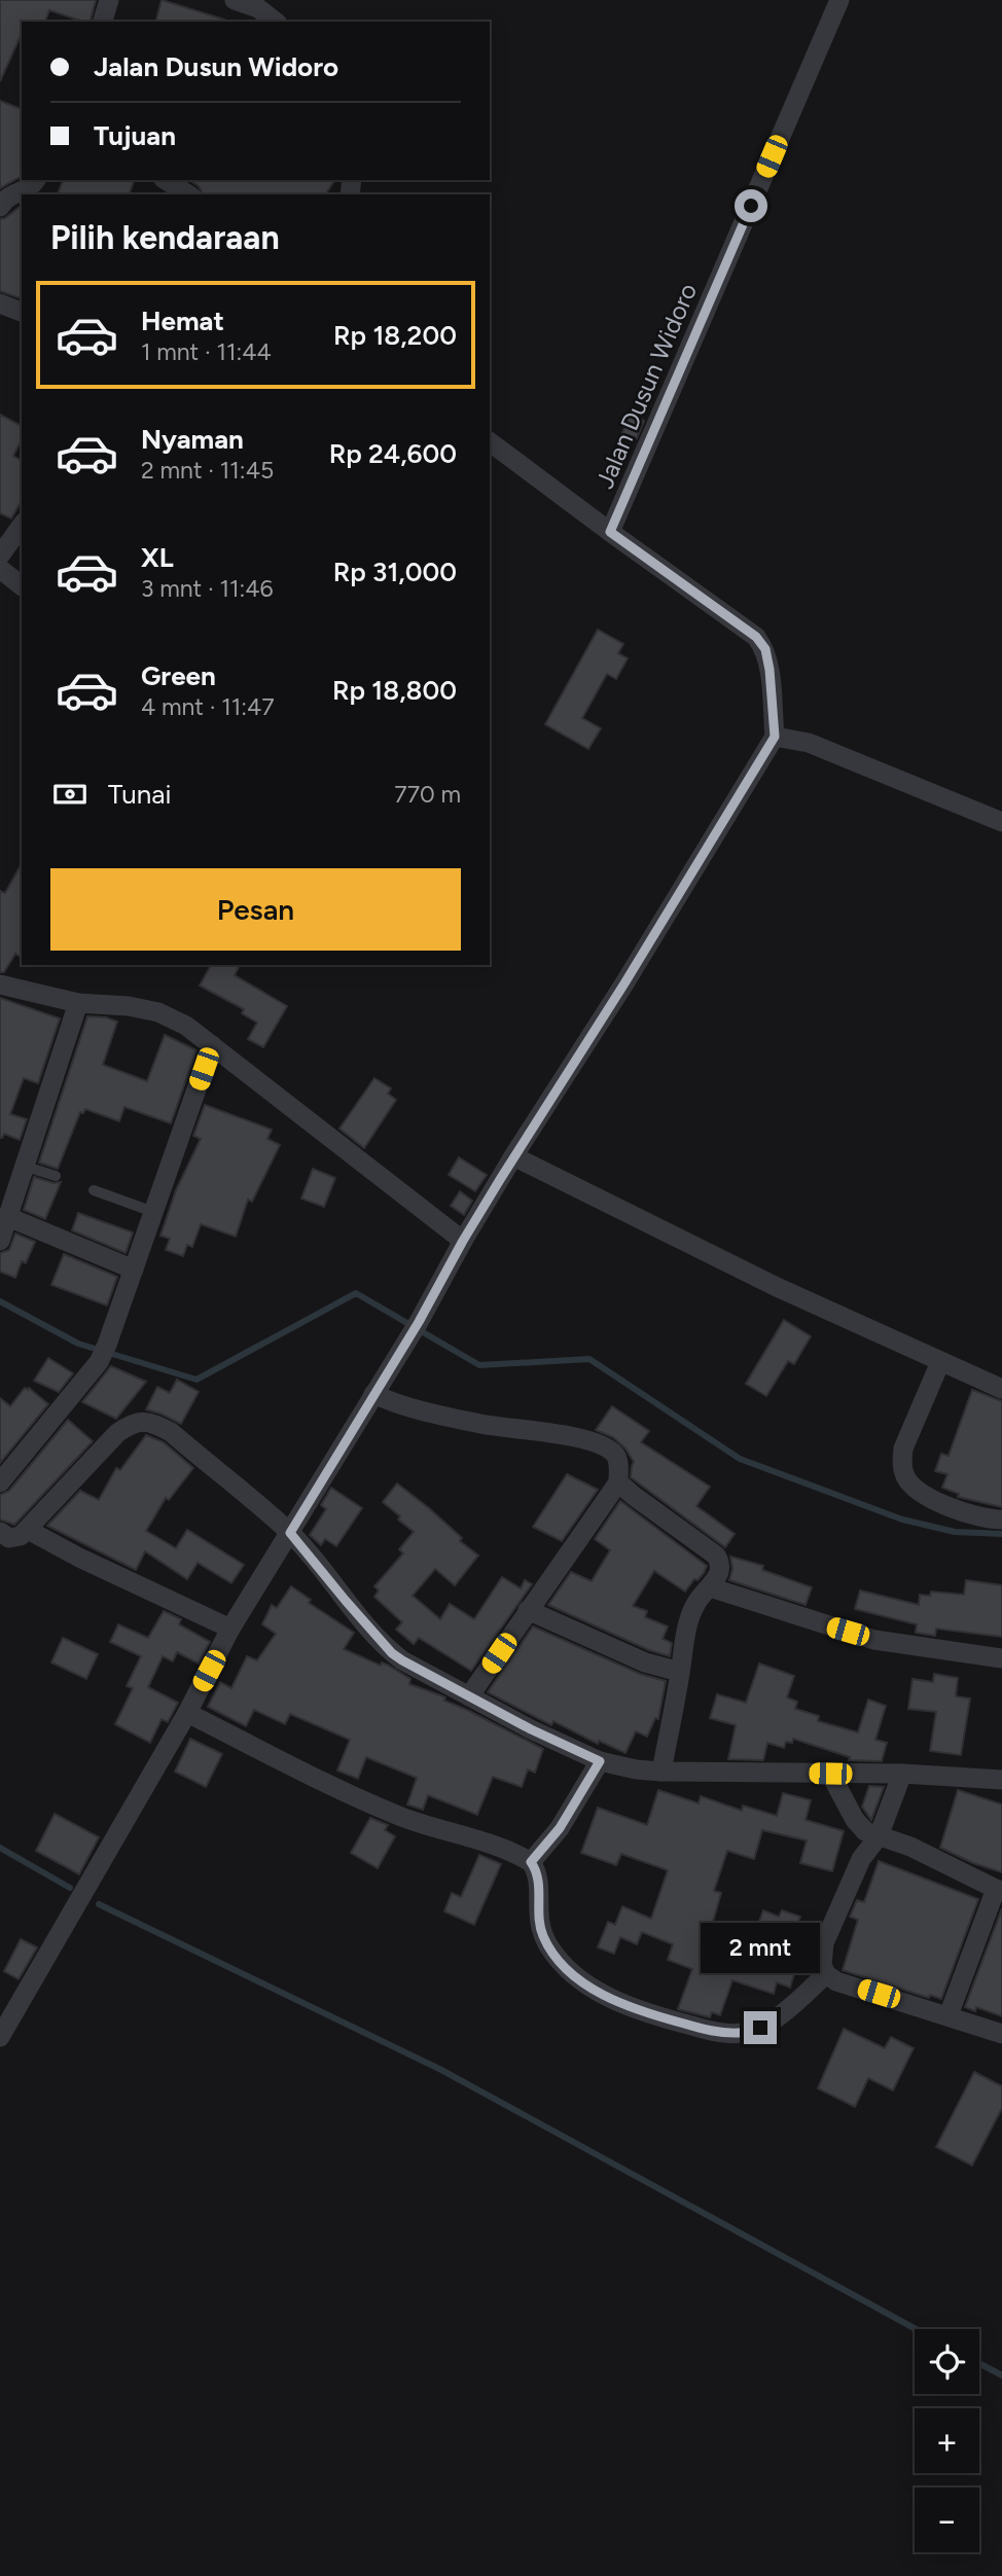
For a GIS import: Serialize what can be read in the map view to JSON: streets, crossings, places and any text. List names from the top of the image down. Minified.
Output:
{"streets":{"street":["Jalan Dusun Widoro"]},"page":{"banner":["Jalan Dusun Widoro","Tujuan"],"heading":"Pilih kendaraan","list":[{"name":"Hemat","note":"1 mnt · 11:44","value":"Rp 18,200"},{"name":"Nyaman","note":"2 mnt · 11:45","value":"Rp 24,600"},{"name":"XL","note":"3 mnt · 11:46","value":"Rp 31,000"},{"name":"Green","note":"4 mnt · 11:47","value":"Rp 18,800"}],"pay":["Tunai","770 m"],"buttons":"Pesan","bubble":"2 mnt","map_buttons":["+","−"]}}
